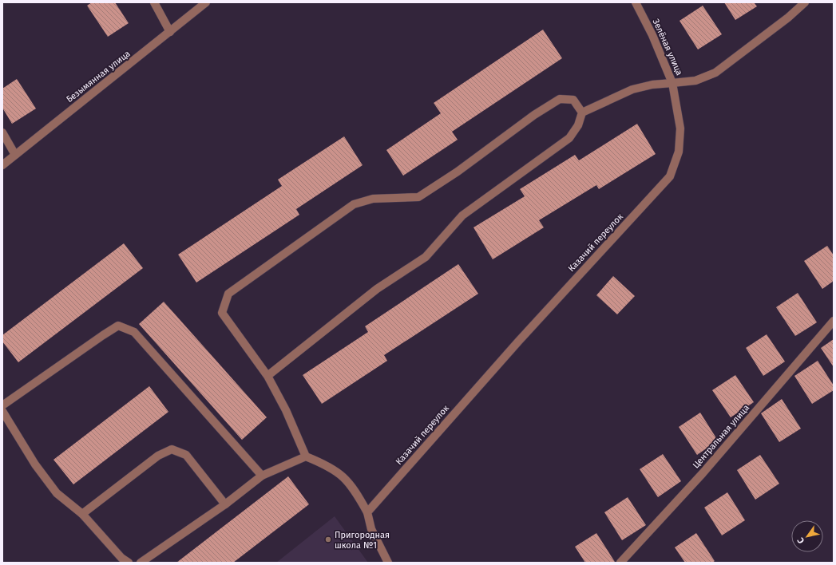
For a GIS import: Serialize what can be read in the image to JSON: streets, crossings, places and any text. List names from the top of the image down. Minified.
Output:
{"streets":{"street":["Зелёная улица","Безымянная улица","Казачий переулок","Центральная улица"]},"crossings":[["Зелёная улица","Казачий переулок"]],"places":["Пригородная школа №1"],"north":"bottom left"}
